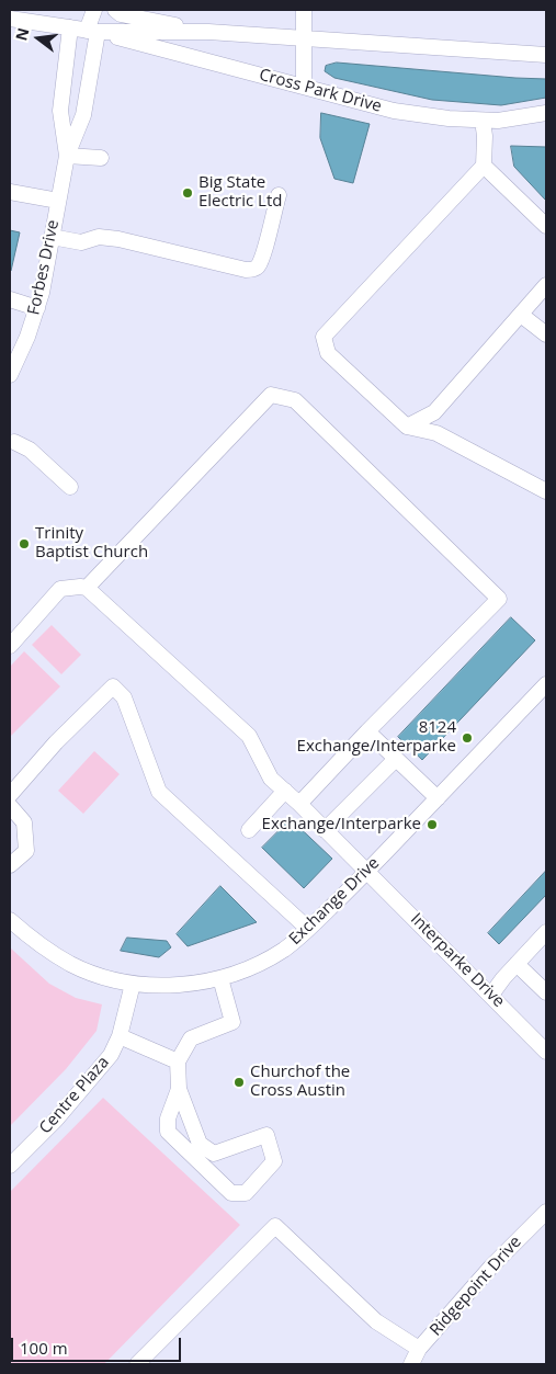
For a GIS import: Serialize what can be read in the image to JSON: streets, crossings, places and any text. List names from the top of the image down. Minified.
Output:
{"streets":{"street":["Cross Park Drive","Forbes Drive","Exchange Drive","Interparke Drive","Centre Plaza","Ridgepoint Drive"]},"crossings":[["Cross Park Drive","Forbes Drive"],["Exchange Drive","Interparke Drive"],["Exchange Drive","Centre Plaza"]],"places":["Big State Electric Ltd","Trinity Baptist Church","8124 Exchange/Interparke","Exchange/Interparke","Churchof the Cross Austin"],"scale_bar":"100 m","north":"left"}
